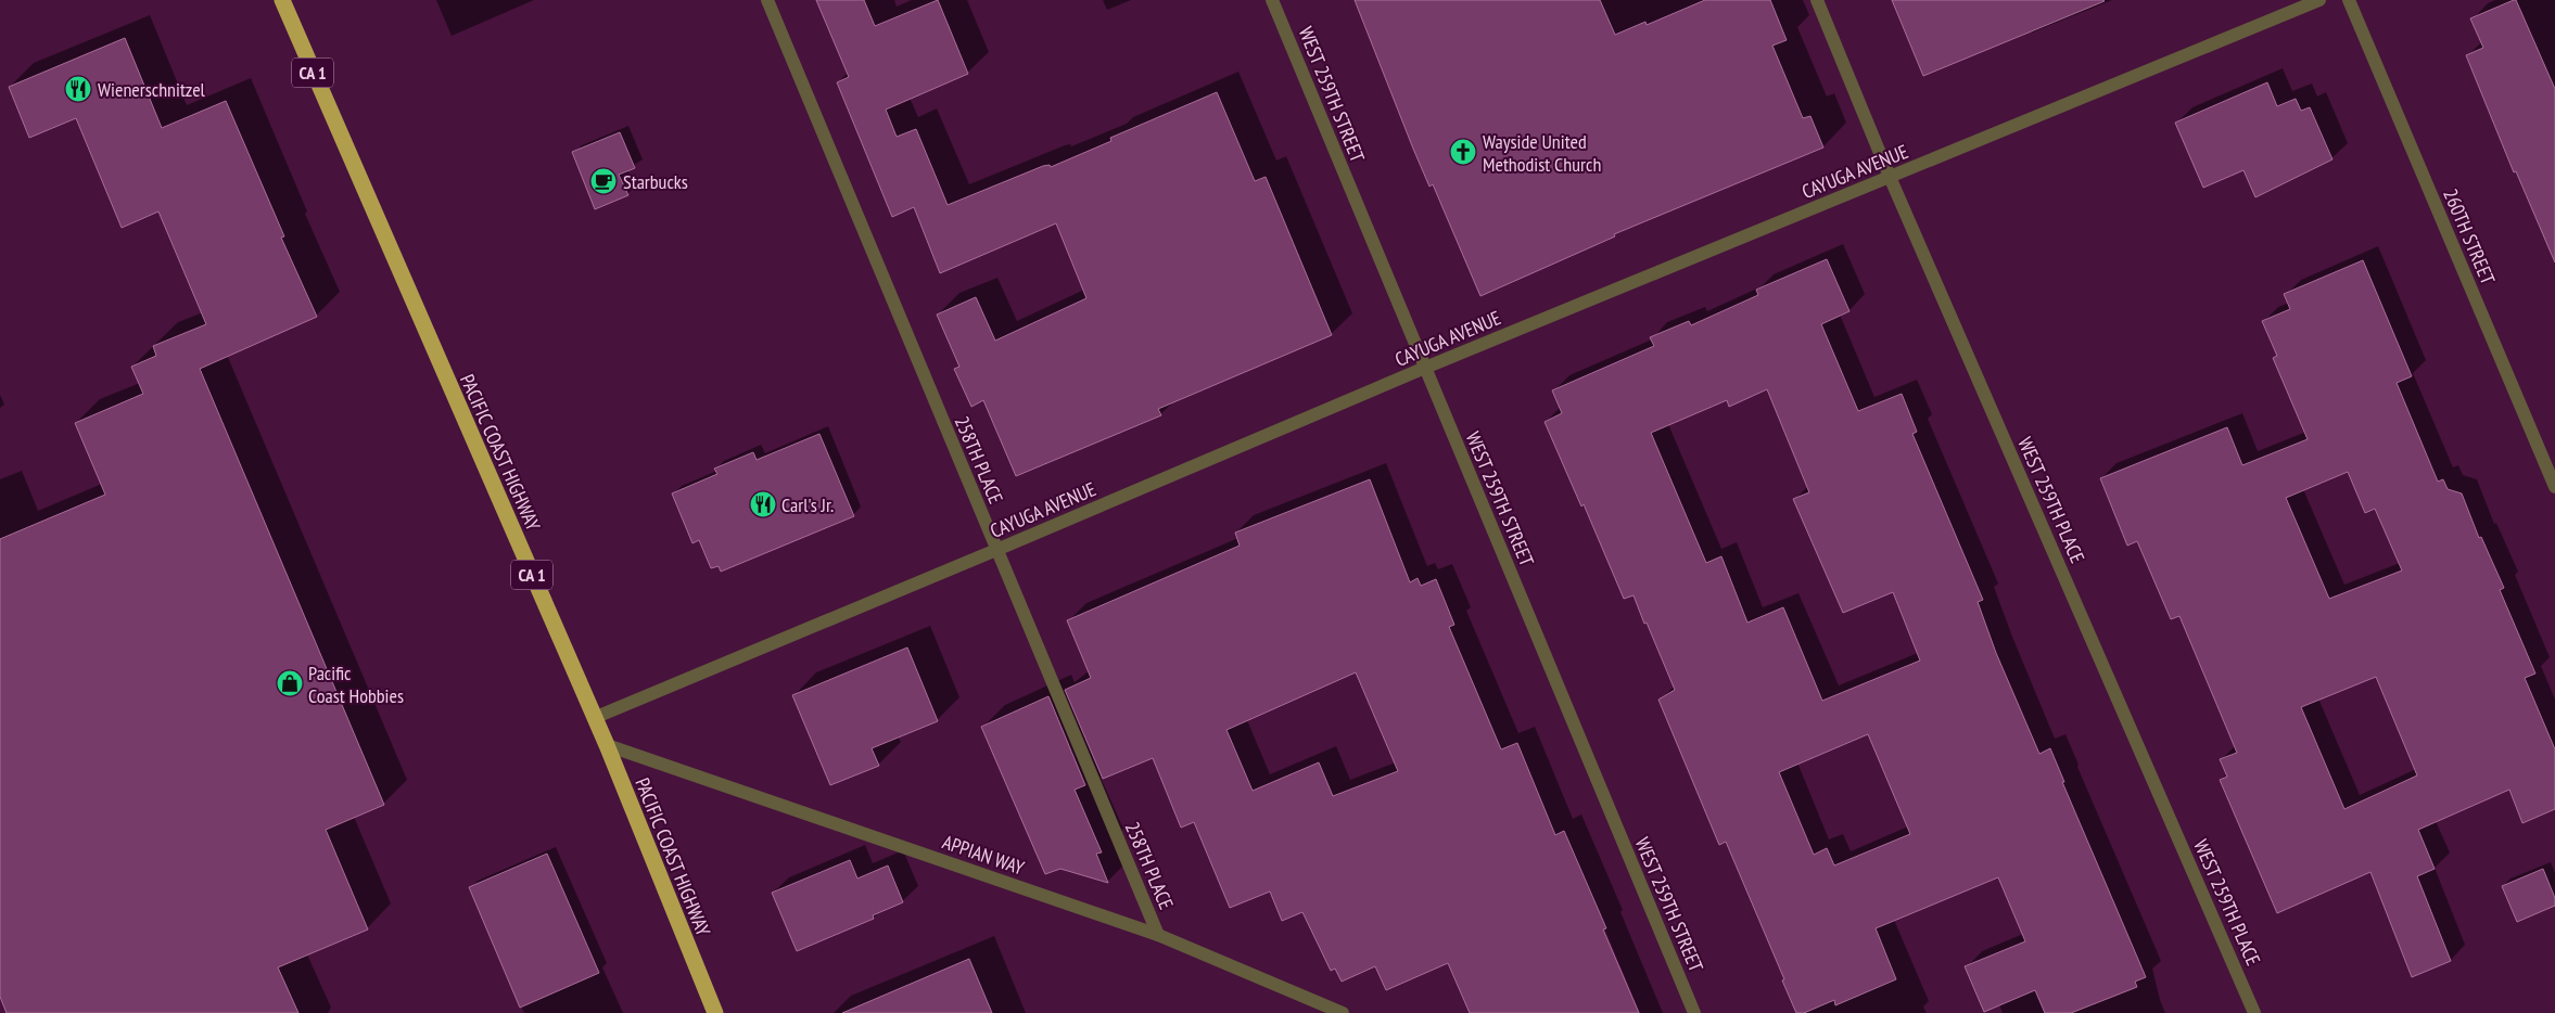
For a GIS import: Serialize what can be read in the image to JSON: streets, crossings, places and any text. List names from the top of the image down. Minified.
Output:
{"streets":{"highway":["CA 1","PACIFIC COAST HIGHWAY"],"street":["WEST 259TH STREET","CAYUGA AVENUE","260TH STREET","258TH PLACE","WEST 259TH PLACE","APPIAN WAY"]},"crossings":[["WEST 259TH STREET","CAYUGA AVENUE"],["CAYUGA AVENUE","PACIFIC COAST HIGHWAY"],["CAYUGA AVENUE","258TH PLACE"],["CAYUGA AVENUE","WEST 259TH PLACE"],["PACIFIC COAST HIGHWAY","APPIAN WAY"],["258TH PLACE","APPIAN WAY"]],"places":{"restaurant":["Wienerschnitzel","Carl's Jr."],"church":["Wayside United Methodist Church"],"cafe":["Starbucks"],"shop":["Pacific Coast Hobbies"]}}
